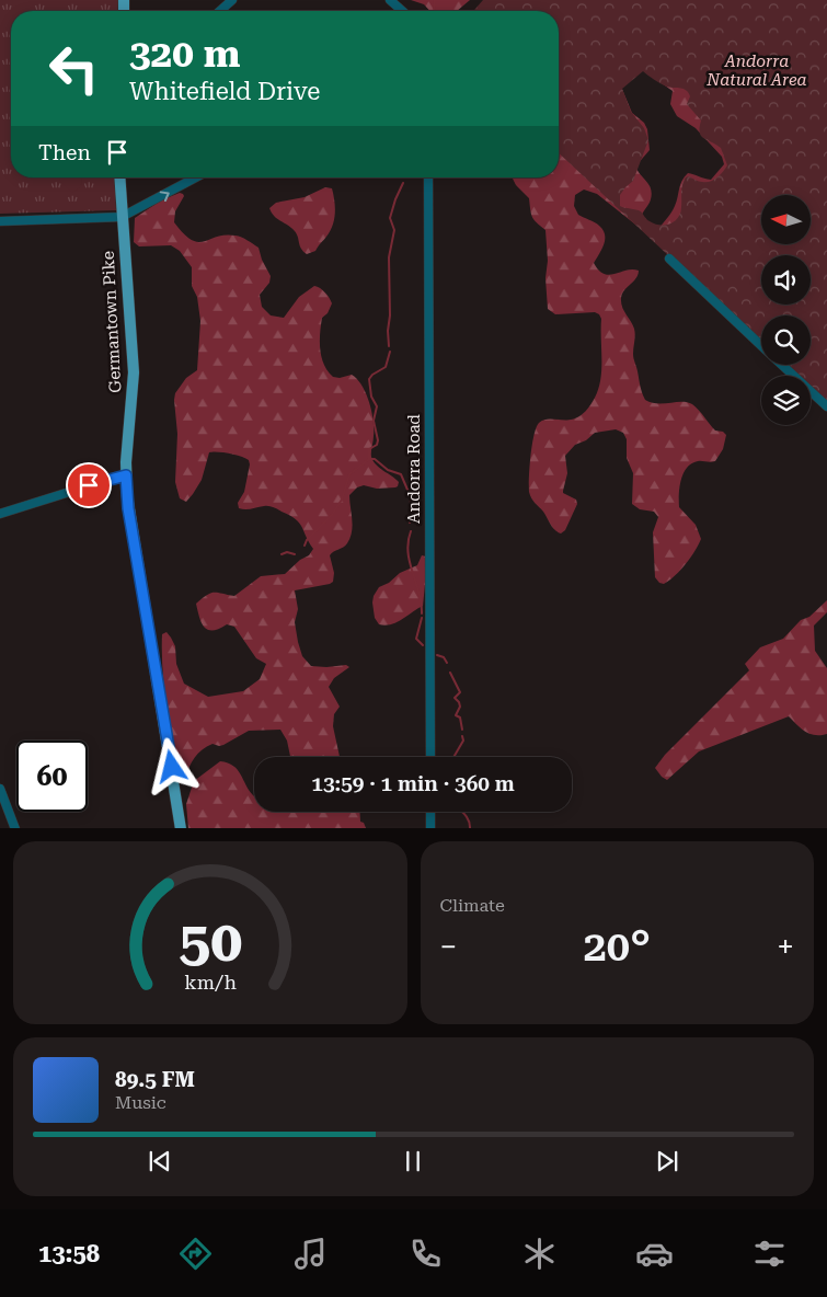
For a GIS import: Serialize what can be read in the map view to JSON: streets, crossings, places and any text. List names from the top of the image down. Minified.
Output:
{"streets":{"main road":["Germantown Pike"],"street":["Andorra Road"]},"parks":["Andorra Natural Area"],"north":"left","page":{"turn":["320 m","Whitefield Drive"],"then":"Then","limit":"60","trip":"13:59 · 1 min · 360 m","tile":"Climate","heat":["−","20°","+"],"song":["89.5 FM","Music"],"tabs":"13:58","gauge":["50","km/h"]}}
